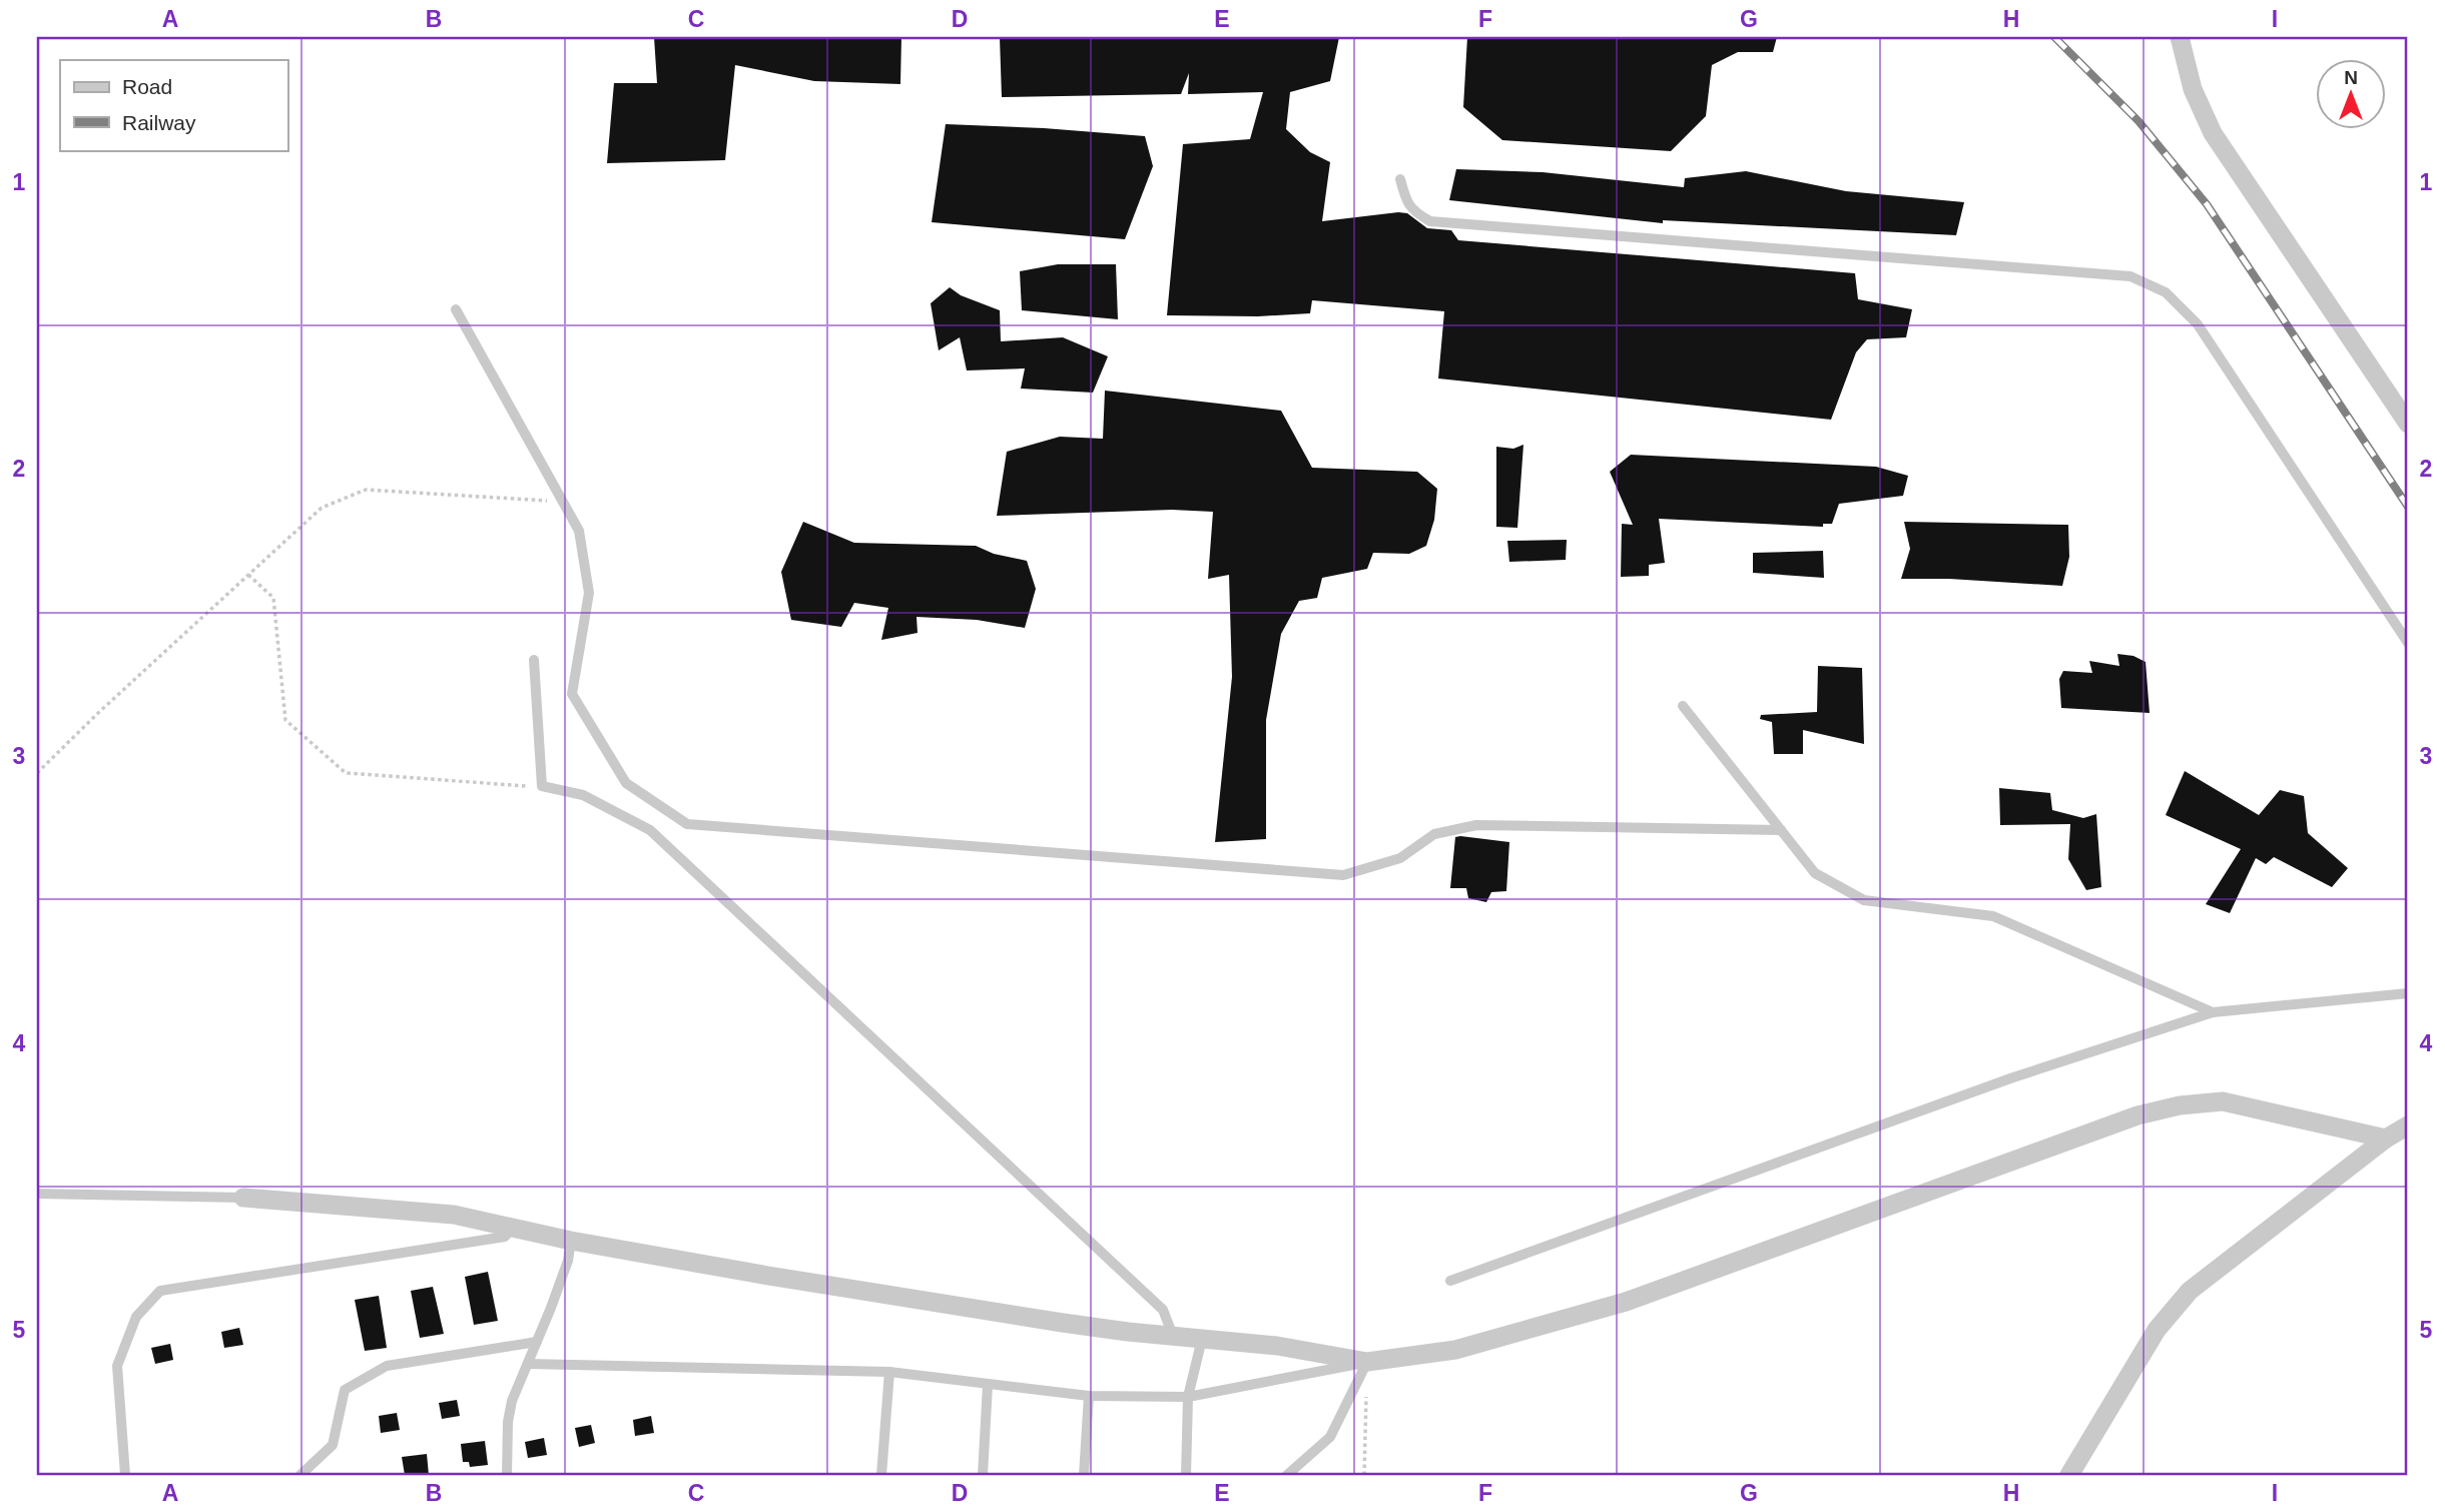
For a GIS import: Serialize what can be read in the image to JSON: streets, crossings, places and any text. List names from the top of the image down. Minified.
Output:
{"legend":["Road","Railway"],"north":"top","grid":{"columns":["A","B","C","D","E","F","G","H","I"],"rows":["1","2","3","4","5"]}}
